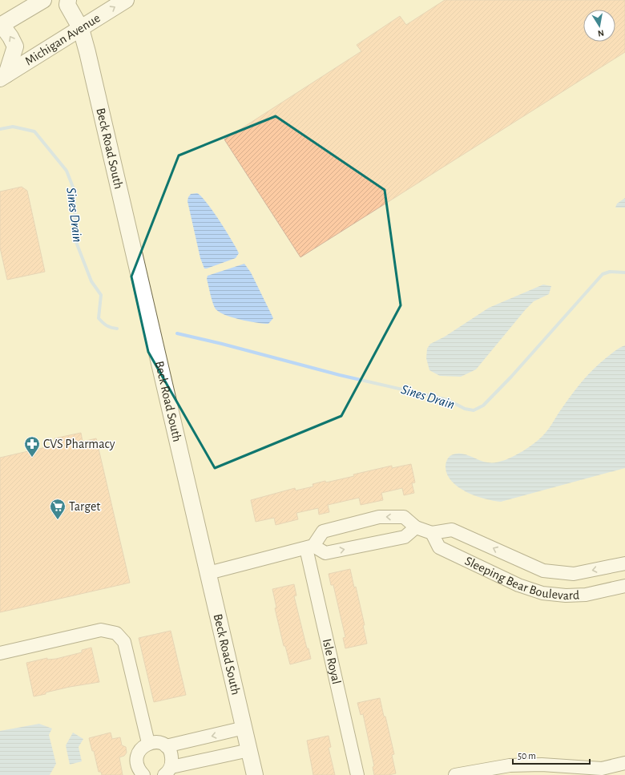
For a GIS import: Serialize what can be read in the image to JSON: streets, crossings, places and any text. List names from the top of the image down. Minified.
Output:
{"streets":{"main road":["Michigan Avenue","Beck Road South"],"street":["Sleeping Bear Boulevard","Isle Royal"]},"crossings":[["Michigan Avenue","Beck Road South"],["Sleeping Bear Boulevard","Isle Royal"]],"one_way":["Michigan Avenue"],"water":["Sines Drain"],"places":{"pharmacy":["CVS Pharmacy"],"supermarket":["Target"]},"scale_bar":"50 m","north":"bottom"}
